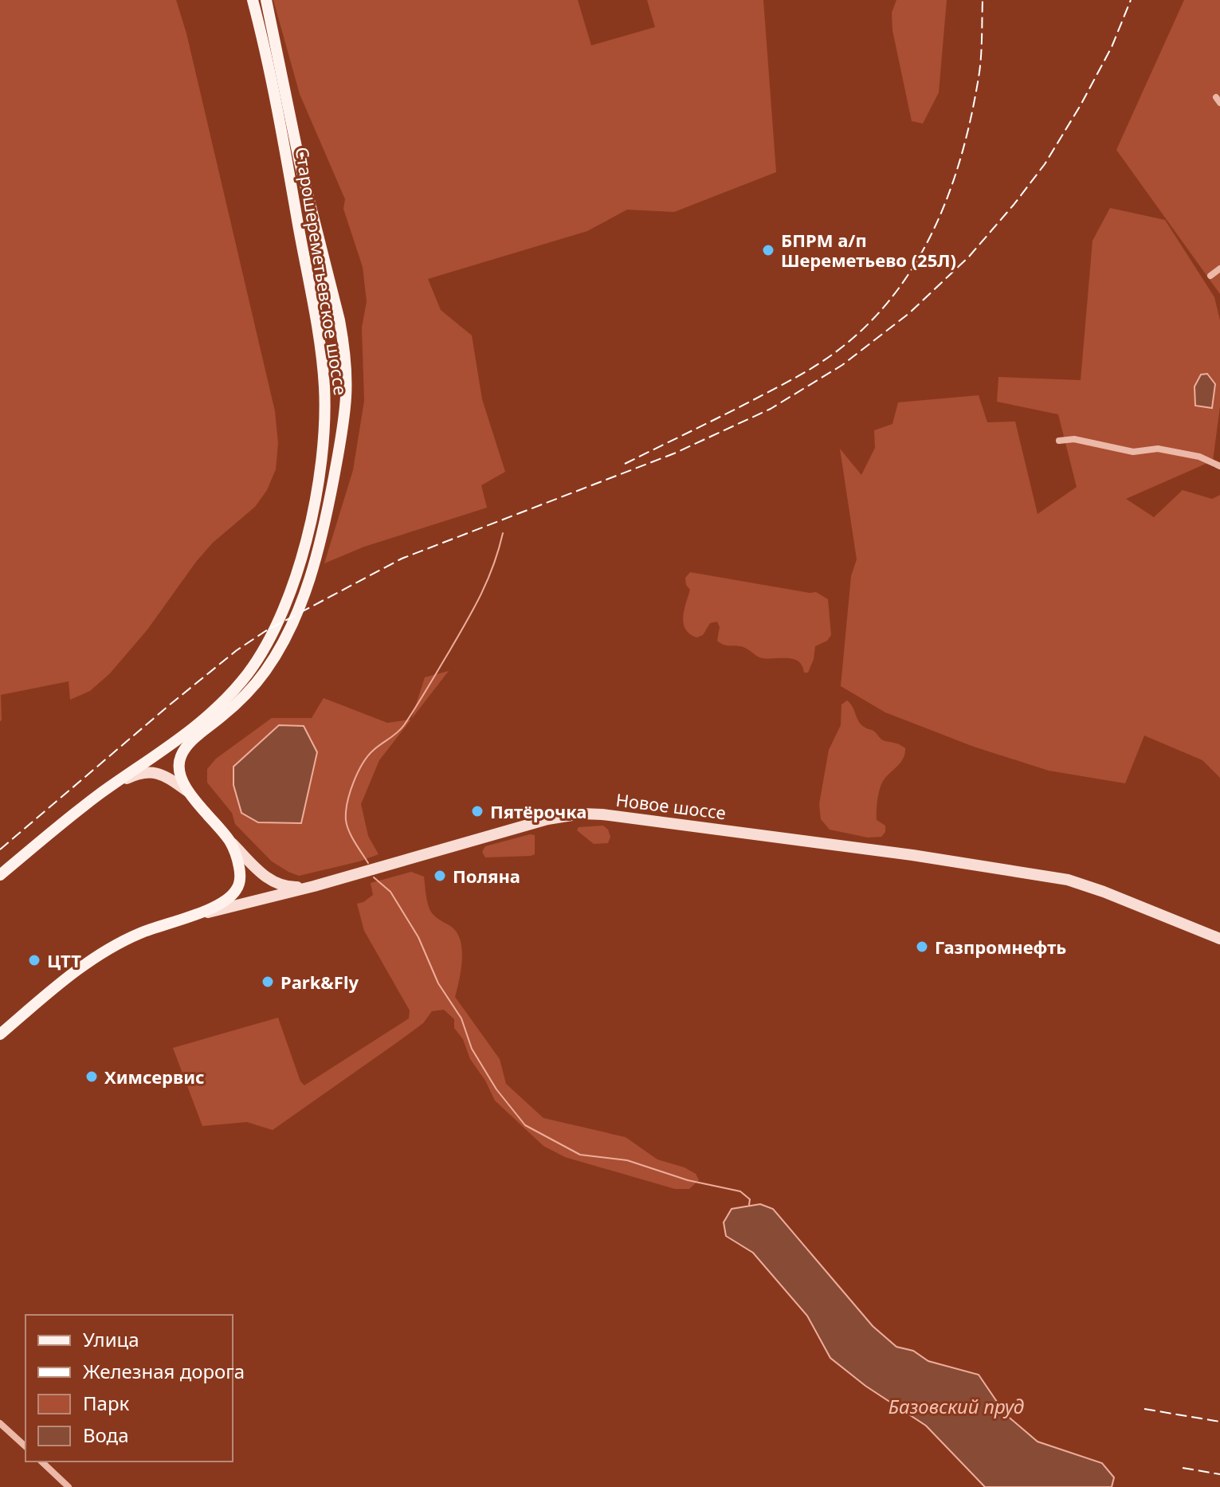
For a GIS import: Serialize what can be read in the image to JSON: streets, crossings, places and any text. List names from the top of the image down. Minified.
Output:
{"streets":{"main road":["Старошереметьевское шоссе","Новое шоссе"]},"water":["Базовский пруд"],"places":["БПРМ а/п Шереметьево (25Л)","Пятёрочка","Поляна","Газпромнефть","ЦТТ","Park&Fly","Химсервис"],"legend":["Улица","Железная дорога","Парк","Вода"]}
